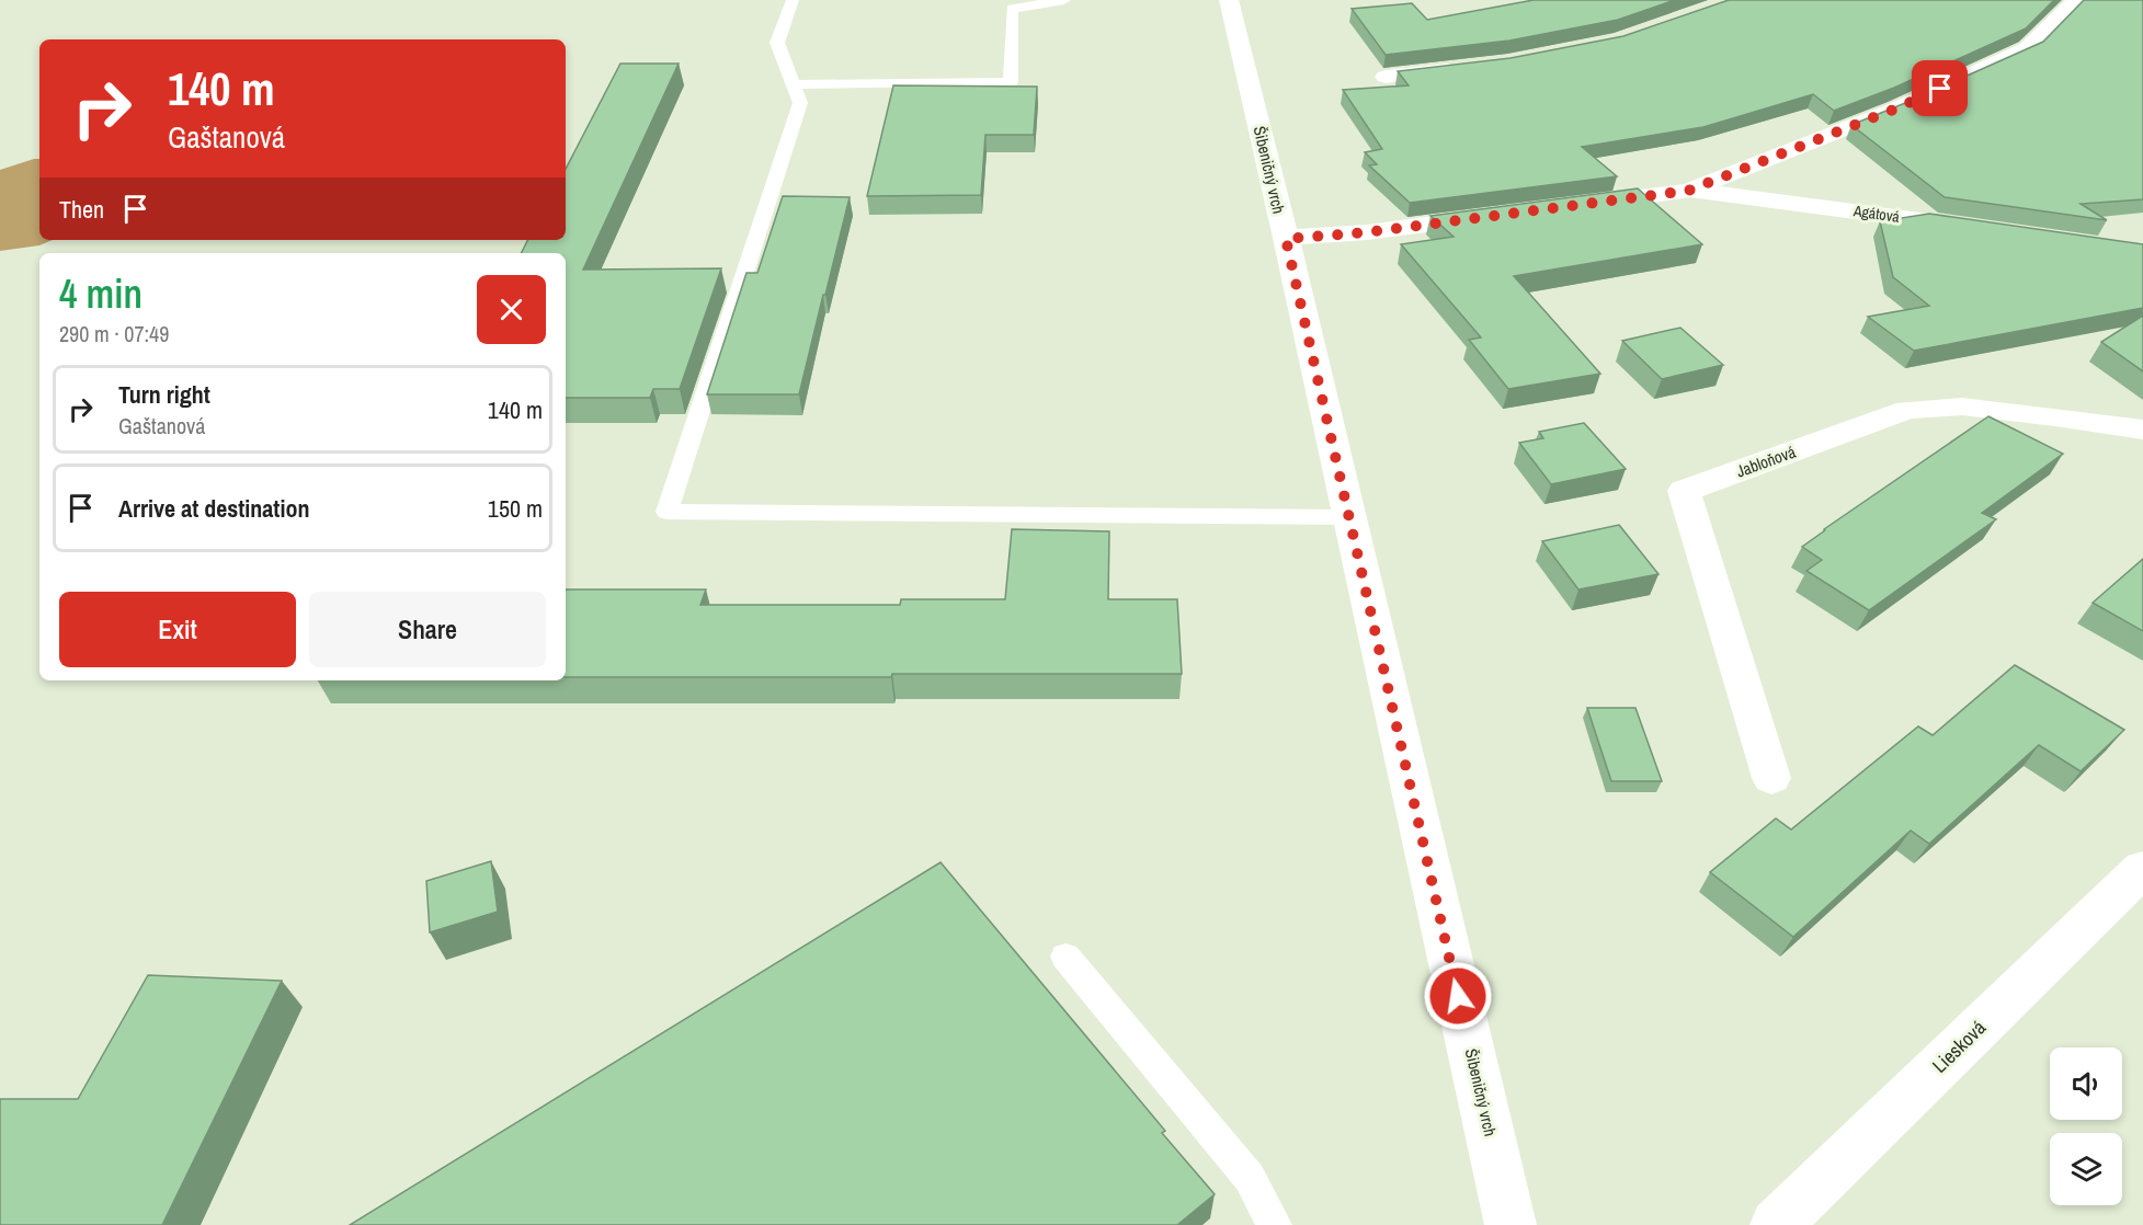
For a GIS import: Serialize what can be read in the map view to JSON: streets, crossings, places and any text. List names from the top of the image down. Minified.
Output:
{"streets":{"street":["Šibeničný vrch","Agátová","Jabloňová","Liesková"]},"page":{"turn":["140 m","Gaštanová"],"then":"Then","heading":["4 min","290 m · 07:49"],"list":[{"name":"Turn right","note":"Gaštanová","value":"140 m"},{"name":"Arrive at destination","value":"150 m"}],"buttons":["Exit","Share"]}}
